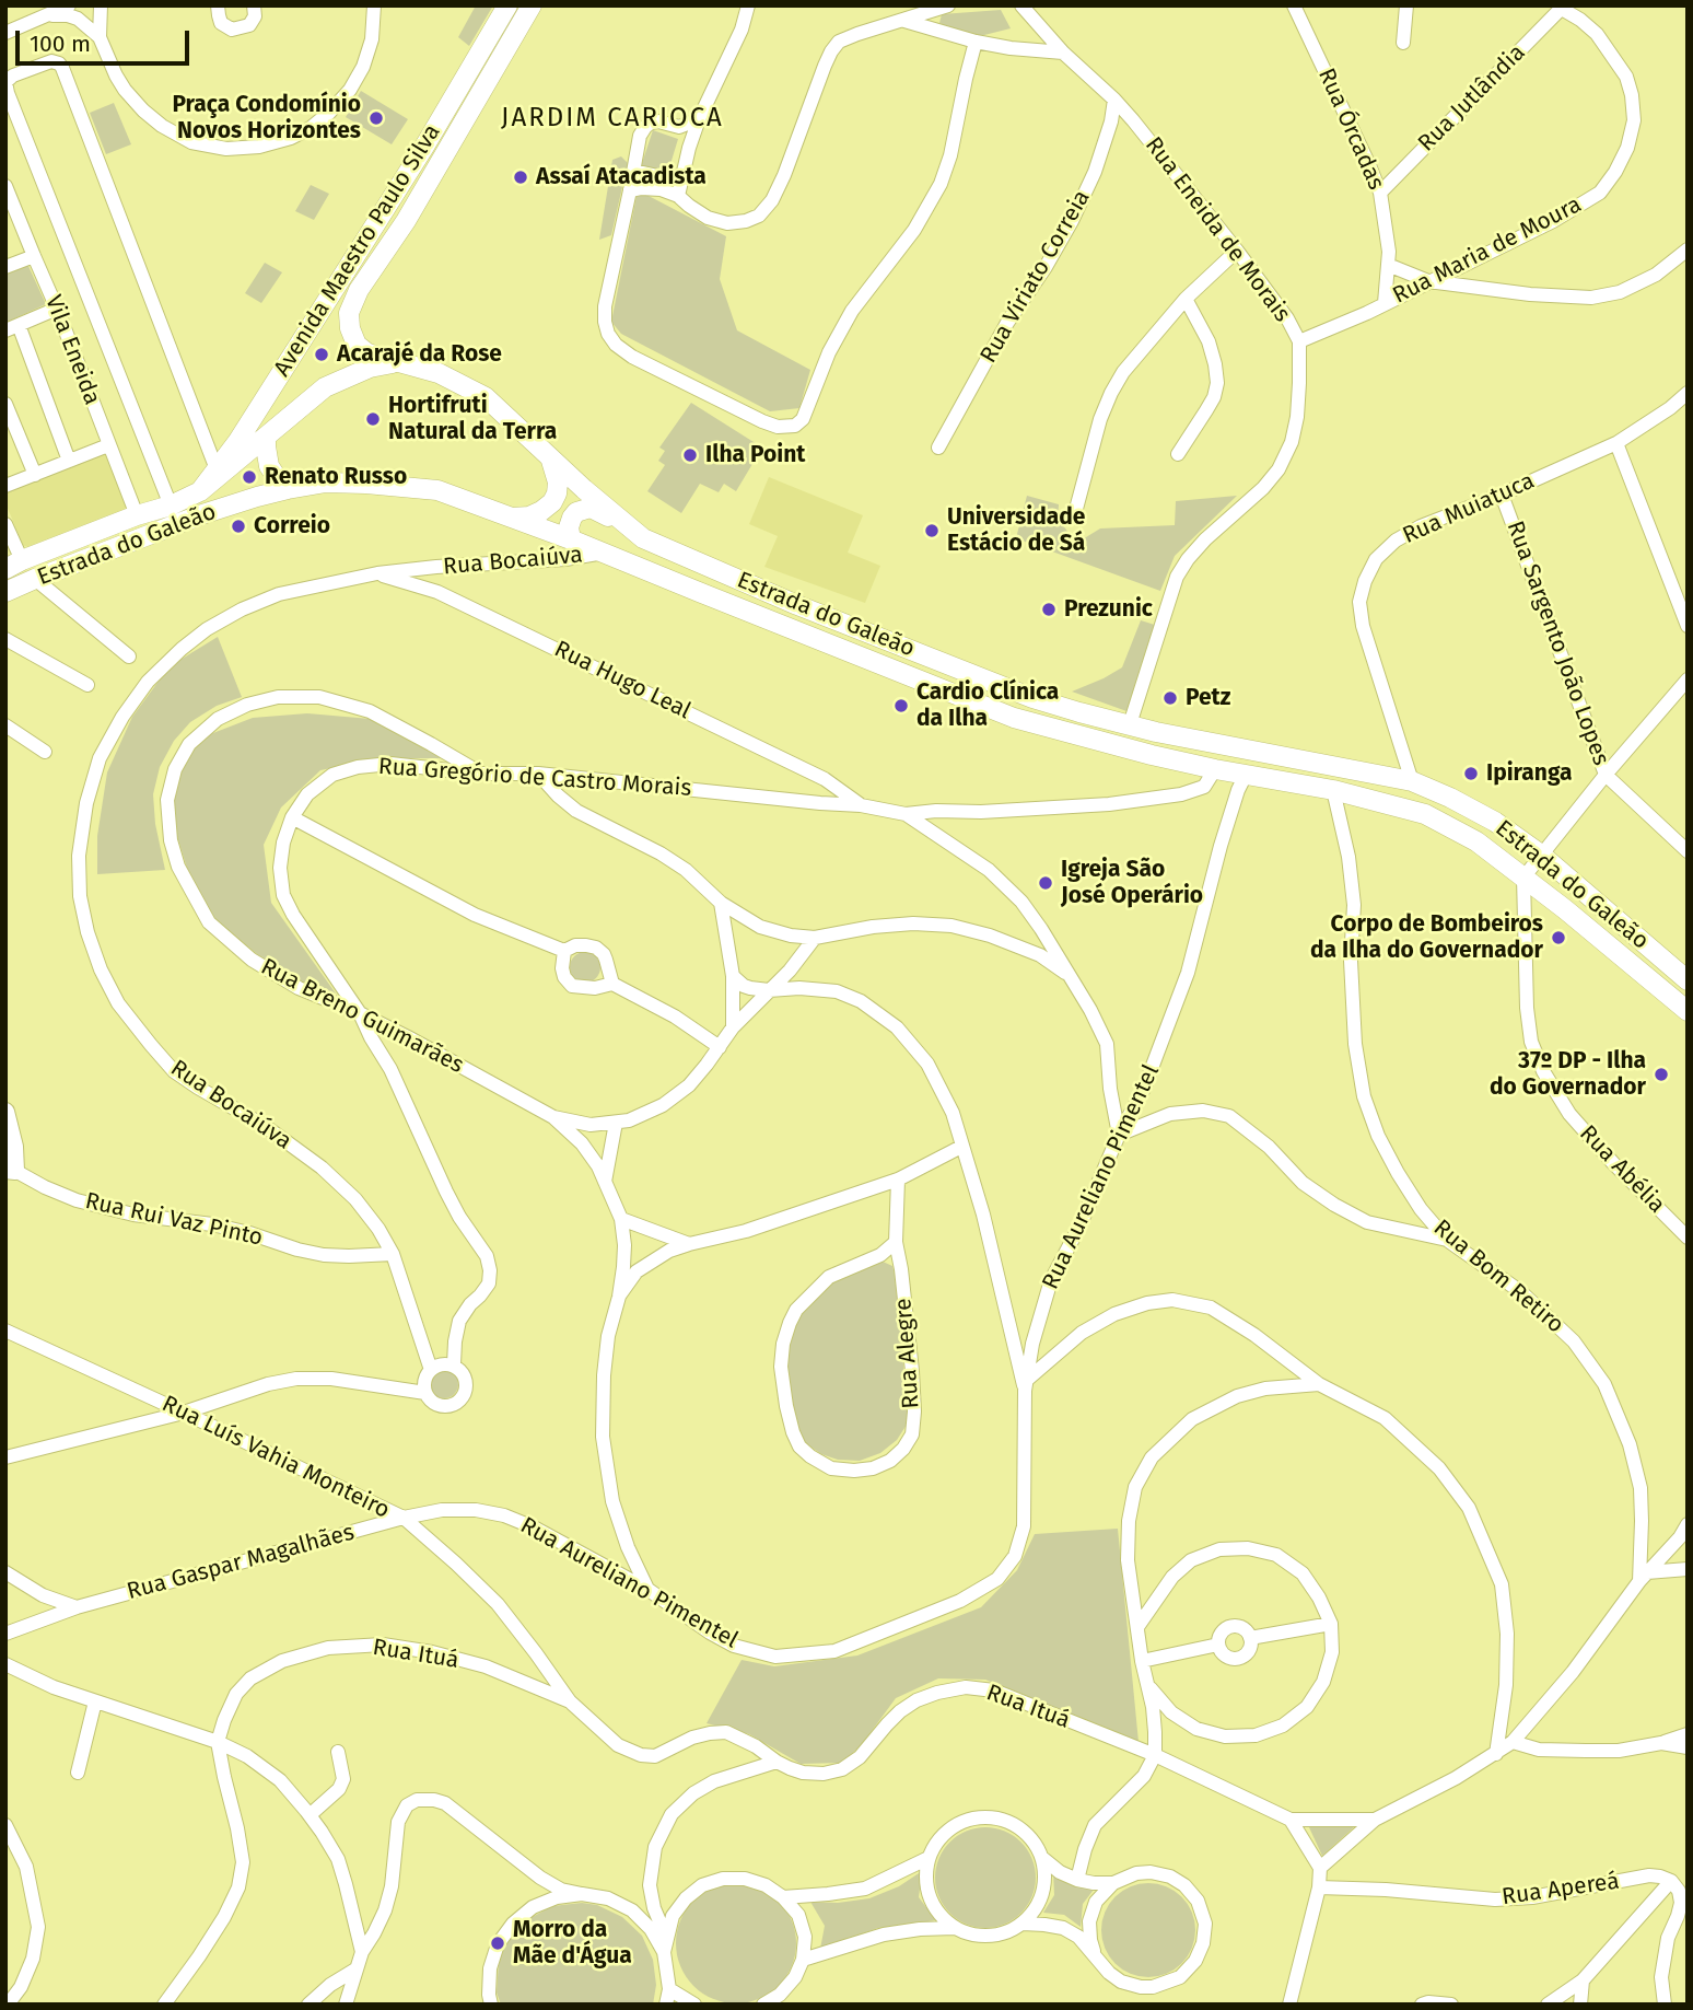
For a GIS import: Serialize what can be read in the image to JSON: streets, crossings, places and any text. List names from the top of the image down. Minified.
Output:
{"streets":{"main road":["Avenida Maestro Paulo Silva","Estrada do Galeão"],"street":["Rua Jutlândia","Rua Órcadas","Rua Eneida de Morais","Rua Maria de Moura","Rua Viriato Correia","Vila Eneida","Rua Muiatuca","Rua Bocaiúva","Rua Sargento João Lopes","Rua Hugo Leal","Rua Gregório de Castro Morais","Rua Breno Guimarães","Rua Abélia","Rua Aureliano Pimentel","Rua Rui Vaz Pinto","Rua Bom Retiro","Rua Alegre","Rua Luís Vahia Monteiro","Rua Gaspar Magalhães","Rua Ituá","Rua Apereá"]},"crossings":[["Rua Jutlândia","Rua Órcadas"],["Rua Jutlândia","Rua Maria de Moura"],["Rua Órcadas","Rua Maria de Moura"],["Rua Eneida de Morais","Rua Maria de Moura"],["Rua Eneida de Morais","Rua Viriato Correia"],["Rua Eneida de Morais","Estrada do Galeão"],["Avenida Maestro Paulo Silva","Estrada do Galeão"],["Vila Eneida","Estrada do Galeão"],["Rua Muiatuca","Estrada do Galeão"],["Rua Muiatuca","Rua Sargento João Lopes"],["Estrada do Galeão","Rua Bocaiúva"],["Estrada do Galeão","Rua Gregório de Castro Morais"],["Estrada do Galeão","Rua Abélia"],["Estrada do Galeão","Rua Aureliano Pimentel"],["Estrada do Galeão","Rua Bom Retiro"],["Rua Bocaiúva","Rua Hugo Leal"],["Rua Bocaiúva","Rua Gregório de Castro Morais"],["Rua Bocaiúva","Rua Rui Vaz Pinto"],["Rua Hugo Leal","Rua Gregório de Castro Morais"],["Rua Gregório de Castro Morais","Rua Breno Guimarães"],["Rua Gregório de Castro Morais","Rua Luís Vahia Monteiro"],["Rua Breno Guimarães","Rua Aureliano Pimentel"],["Rua Breno Guimarães","Rua Alegre"],["Rua Aureliano Pimentel","Rua Luís Vahia Monteiro"],["Rua Aureliano Pimentel","Rua Gaspar Magalhães"],["Rua Bom Retiro","Rua Ituá"],["Rua Luís Vahia Monteiro","Rua Gaspar Magalhães"],["Rua Luís Vahia Monteiro","Rua Ituá"]],"districts":["JARDIM CARIOCA"],"places":["Praça Condomínio Novos Horizontes","Assaí Atacadista","Acarajé da Rose","Hortifruti Natural da Terra","Ilha Point","Renato Russo","Correio","Universidade Estácio de Sá","Prezunic","Petz","Cardio Clínica da Ilha","Ipiranga","Igreja São José Operário","Corpo de Bombeiros da Ilha do Governador","37º DP - Ilha do Governador","Morro da Mãe d'Água"],"scale_bar":"100 m"}
